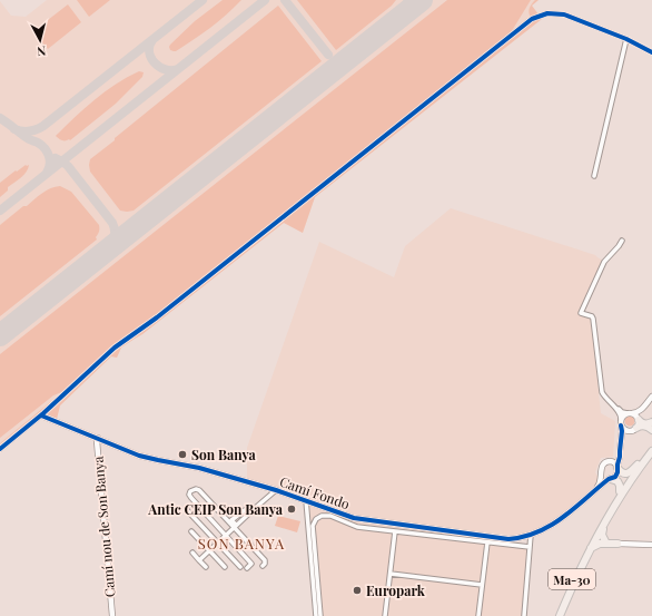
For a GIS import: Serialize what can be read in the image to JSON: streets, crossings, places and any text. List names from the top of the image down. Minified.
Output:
{"streets":{"highway":["Ma-30"],"street":["Camí Fondo","Camí nou de Son Banya"]},"crossings":[["Camí Fondo","Camí nou de Son Banya"]],"districts":["SON BANYA"],"places":["Son Banya","Antic CEIP Son Banya","Europark"],"north":"bottom"}
